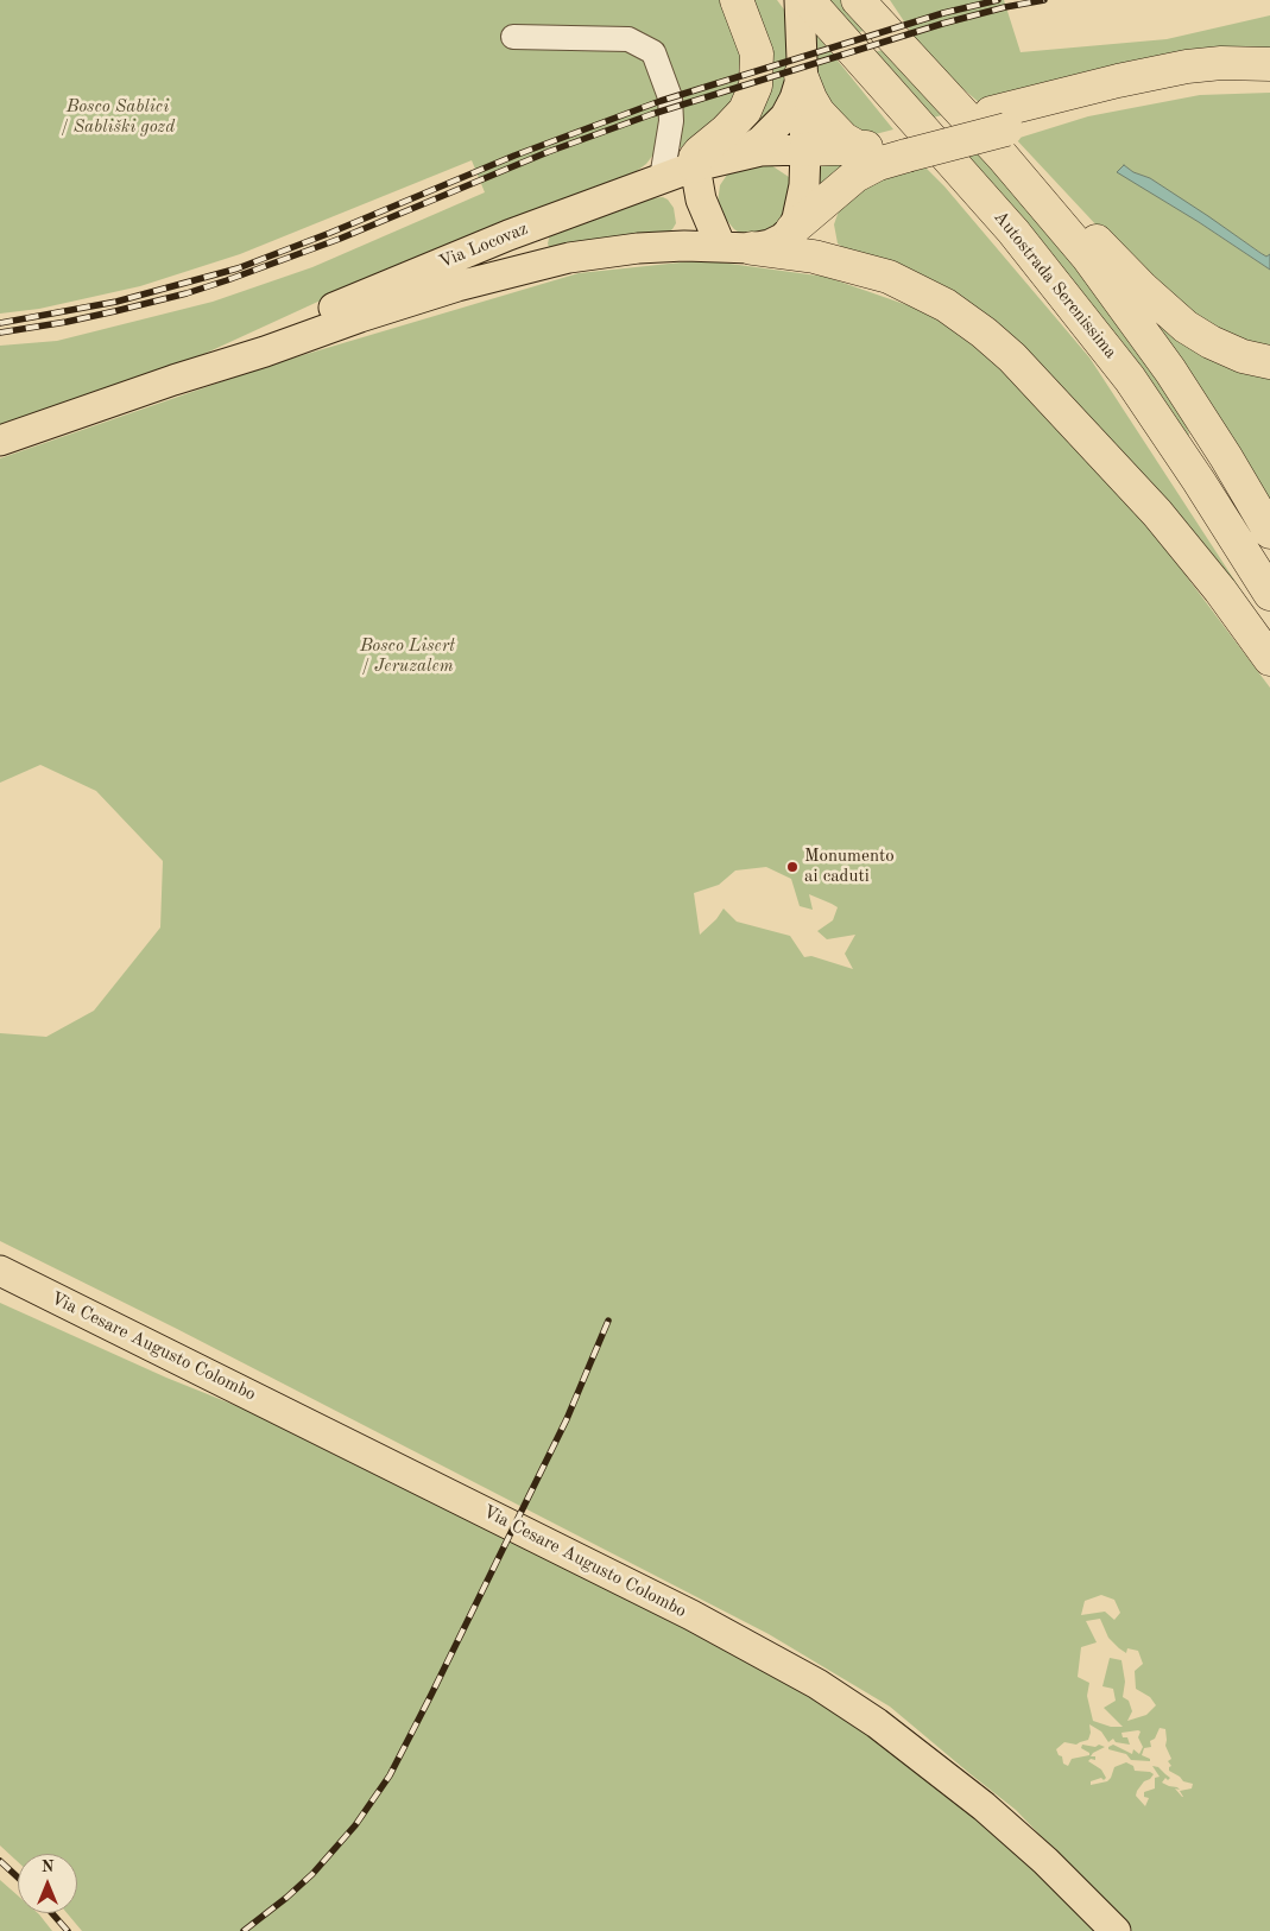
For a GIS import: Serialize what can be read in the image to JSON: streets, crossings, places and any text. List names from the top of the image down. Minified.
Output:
{"streets":{"highway":["Autostrada Serenissima"],"main road":["Via Locovaz","Via Cesare Augusto Colombo"]},"parks":["Bosco Sablici / Sabliški gozd","Bosco Lisert / Jeruzalem"],"places":["Monumento ai caduti"],"north":"top"}
